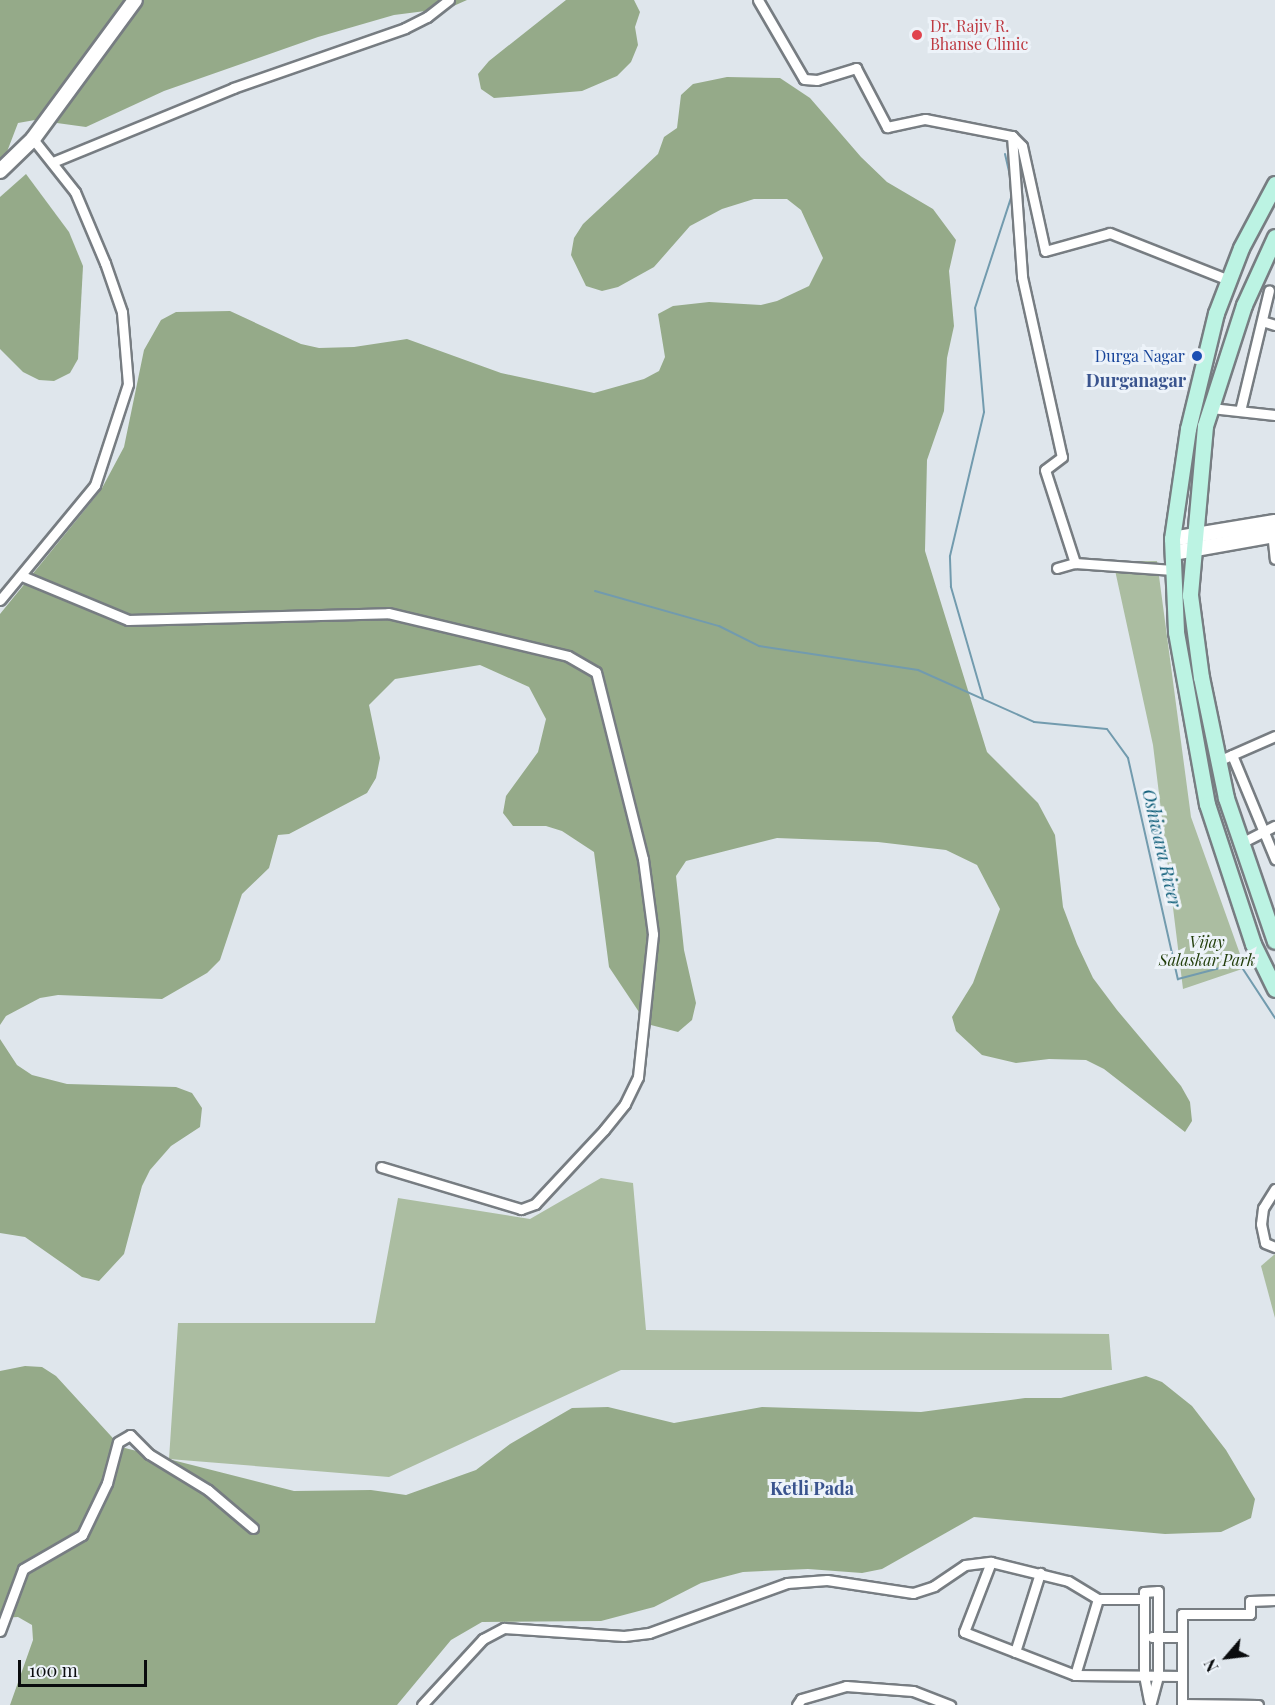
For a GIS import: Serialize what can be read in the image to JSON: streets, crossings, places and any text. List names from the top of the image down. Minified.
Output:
{"districts":["Durganagar","Ketli Pada"],"water":["Oshiwara River"],"parks":["Vijay Salaskar Park"],"places":["Dr. Rajiv R. Bhanse Clinic","Durga Nagar"],"scale_bar":"100 m","north":"bottom left"}
